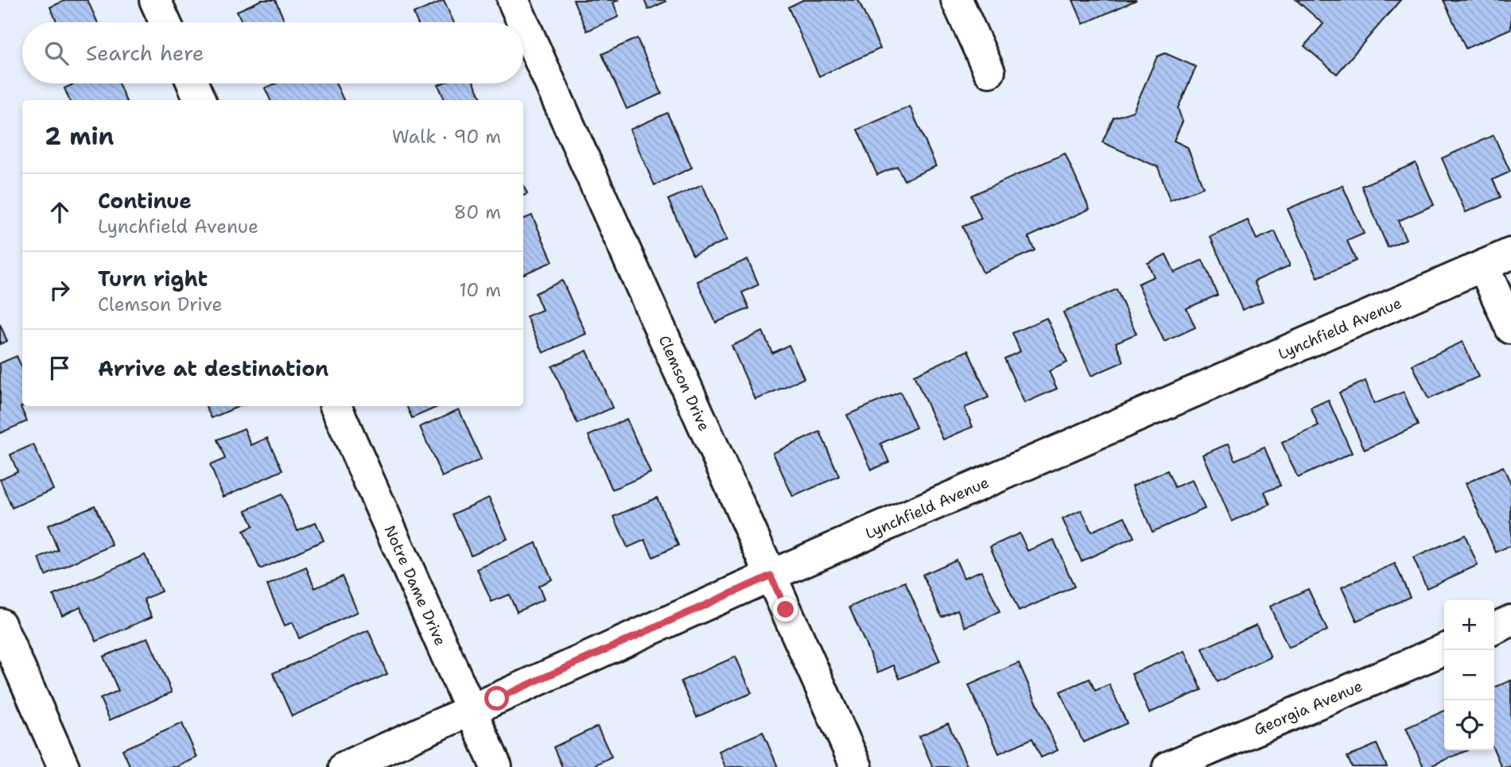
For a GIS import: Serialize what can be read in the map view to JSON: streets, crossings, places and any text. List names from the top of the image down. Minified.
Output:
{"streets":{"street":["Lynchfield Avenue","Clemson Drive","Notre Dame Drive","Georgia Avenue"]},"crossings":[["Lynchfield Avenue","Clemson Drive"],["Lynchfield Avenue","Notre Dame Drive"]],"page":{"search":"Search here","heading":["2 min","Walk · 90 m"],"list":[["Continue","Lynchfield Avenue","80 m"],["Turn right","Clemson Drive","10 m"],"Arrive at destination"],"map_buttons":["+","−"]}}
